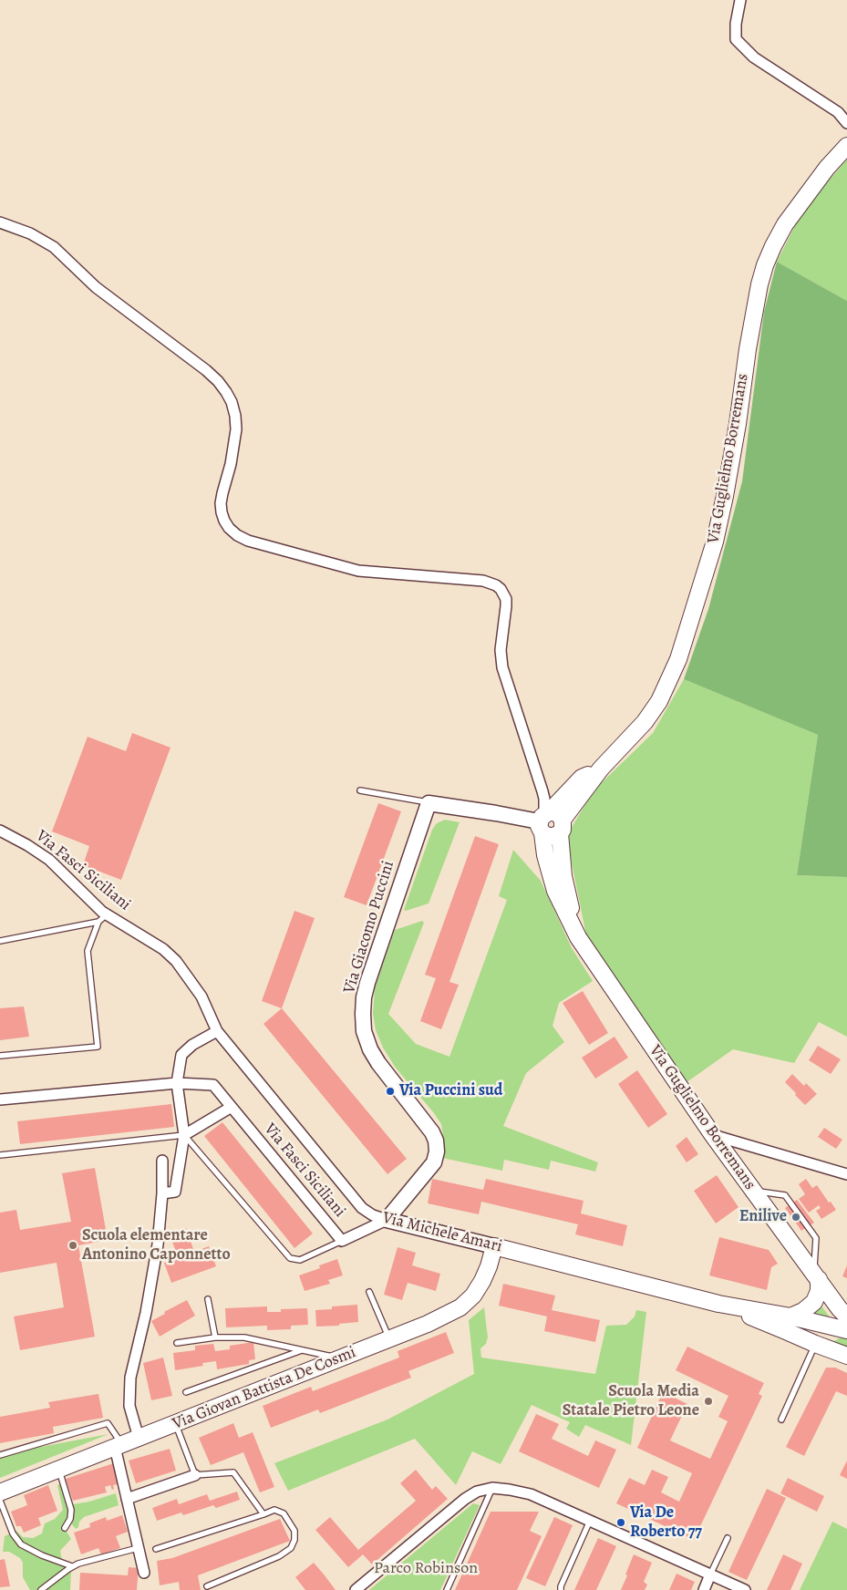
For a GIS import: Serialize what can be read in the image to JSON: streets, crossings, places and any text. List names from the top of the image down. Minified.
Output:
{"streets":{"main road":["Via Guglielmo Borremans","Via Giacomo Puccini","Via Michele Amari","Via Giovan Battista De Cosmi"],"street":["Via Fasci Siciliani"]},"crossings":[["Via Fasci Siciliani","Via Michele Amari"],["Via Giacomo Puccini","Via Michele Amari"],["Via Michele Amari","Via Giovan Battista De Cosmi"]],"parks":["Parco Robinson"],"places":["Via Puccini sud","Enilive","Scuola elementare Antonino Caponnetto","Scuola Media Statale Pietro Leone","Via De Roberto 77"]}
